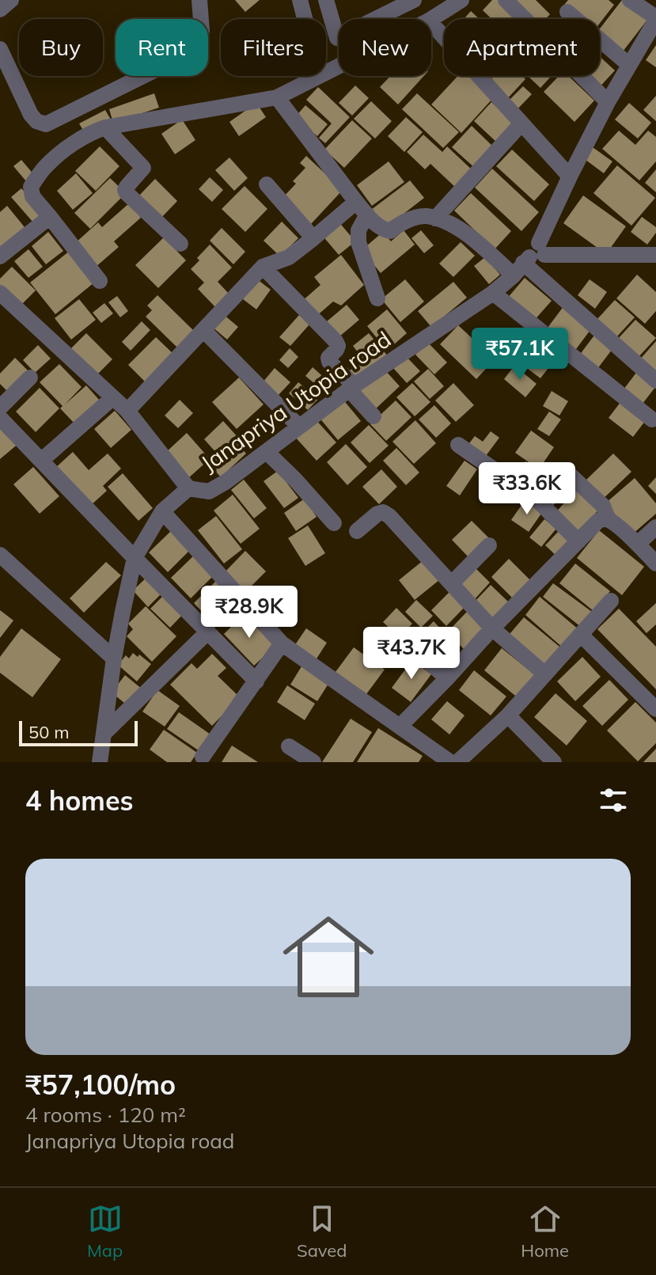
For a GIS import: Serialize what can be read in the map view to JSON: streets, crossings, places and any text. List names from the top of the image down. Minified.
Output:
{"streets":{"street":["Janapriya Utopia road"]},"scale_bar":"50 m","page":{"chip":["Buy","Rent","Filters","New","Apartment"],"price":["₹57.1K","₹33.6K","₹28.9K","₹43.7K"],"scale":"50 m","heading":"4 homes","list":[{"name":"₹57,100/mo","note":"4 rooms · 120 m² · Janapriya Utopia road"}],"tabs":["Map","Saved","Home"]}}
